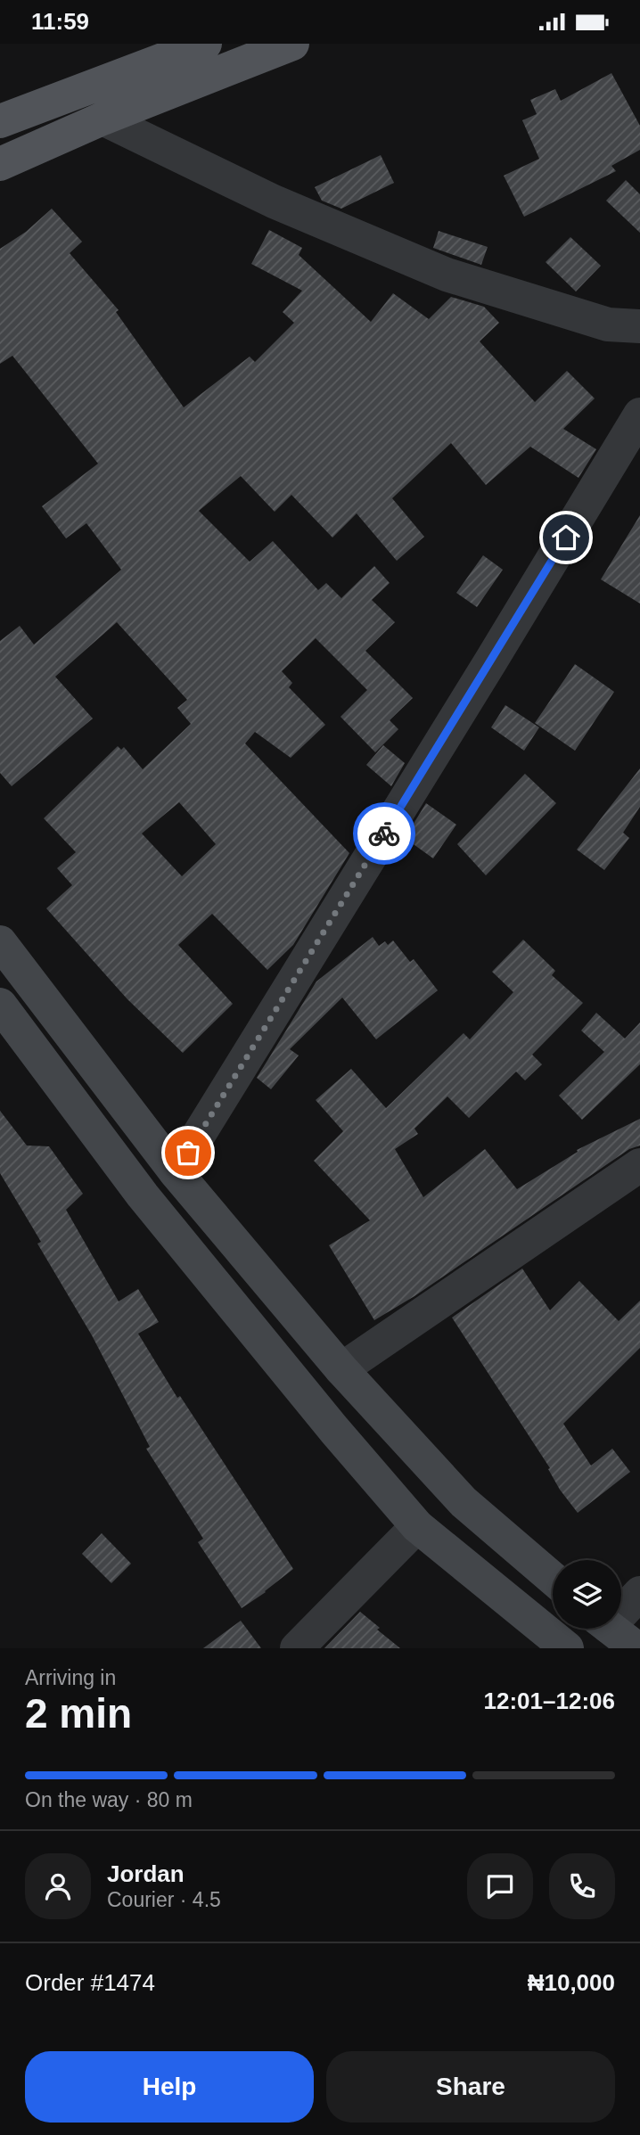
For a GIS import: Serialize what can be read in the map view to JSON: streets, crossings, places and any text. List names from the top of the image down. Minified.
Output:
{"page":{"status":"11:59","heading":["2 min","Arriving in","12:01–12:06"],"panel":["Jordan","Courier · 4.5","Order #1474","₦10,000"],"bar":"On the way · 80 m","buttons":["Help","Share"]}}
